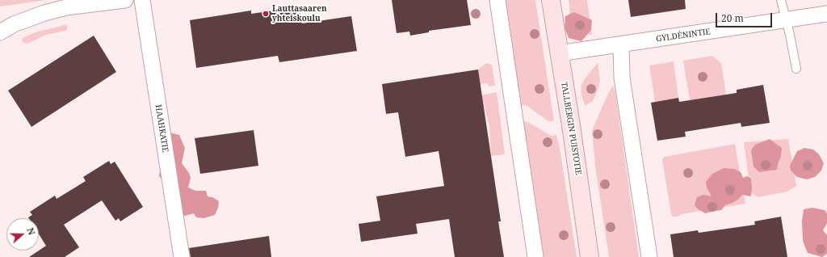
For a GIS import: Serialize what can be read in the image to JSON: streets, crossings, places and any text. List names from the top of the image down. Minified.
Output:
{"streets":{"street":["GYLDÉNINTIE","HAAHKATIE","TALLBERGIN PUISTOTIE"]},"crossings":[["GYLDÉNINTIE","TALLBERGIN PUISTOTIE"]],"places":["Lauttasaaren yhteiskoulu"],"scale_bar":"20 m","north":"right"}
